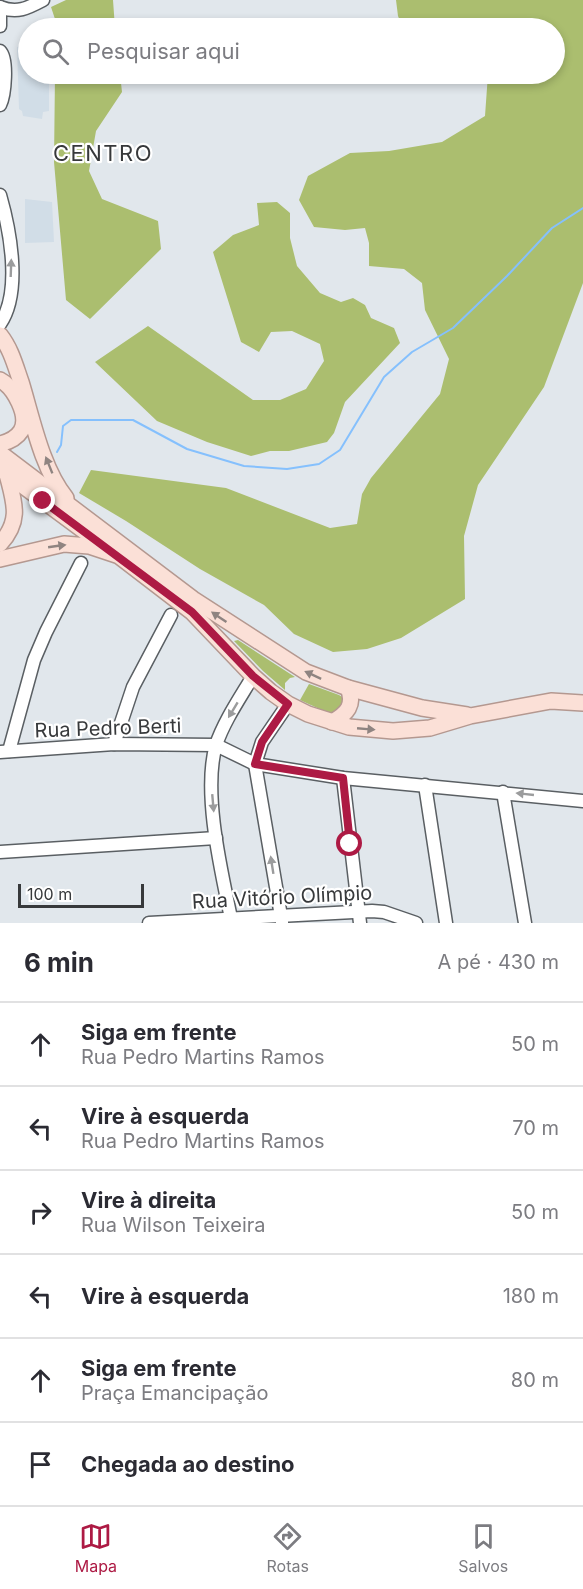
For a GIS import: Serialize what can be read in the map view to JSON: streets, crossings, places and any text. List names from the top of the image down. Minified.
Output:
{"streets":{"street":["Rua Pedro Berti","Rua Vitório Olímpio"]},"districts":["CENTRO"],"scale_bar":"100 m","page":{"search":"Pesquisar aqui","scale":"100 m","heading":["6 min","A pé · 430 m"],"list":[["Siga em frente","Rua Pedro Martins Ramos","50 m"],["Vire à esquerda","Rua Pedro Martins Ramos","70 m"],["Vire à direita","Rua Wilson Teixeira","50 m"],["Vire à esquerda","180 m"],["Siga em frente","Praça Emancipação","80 m"],"Chegada ao destino"],"nav":["Mapa","Rotas","Salvos"]}}
